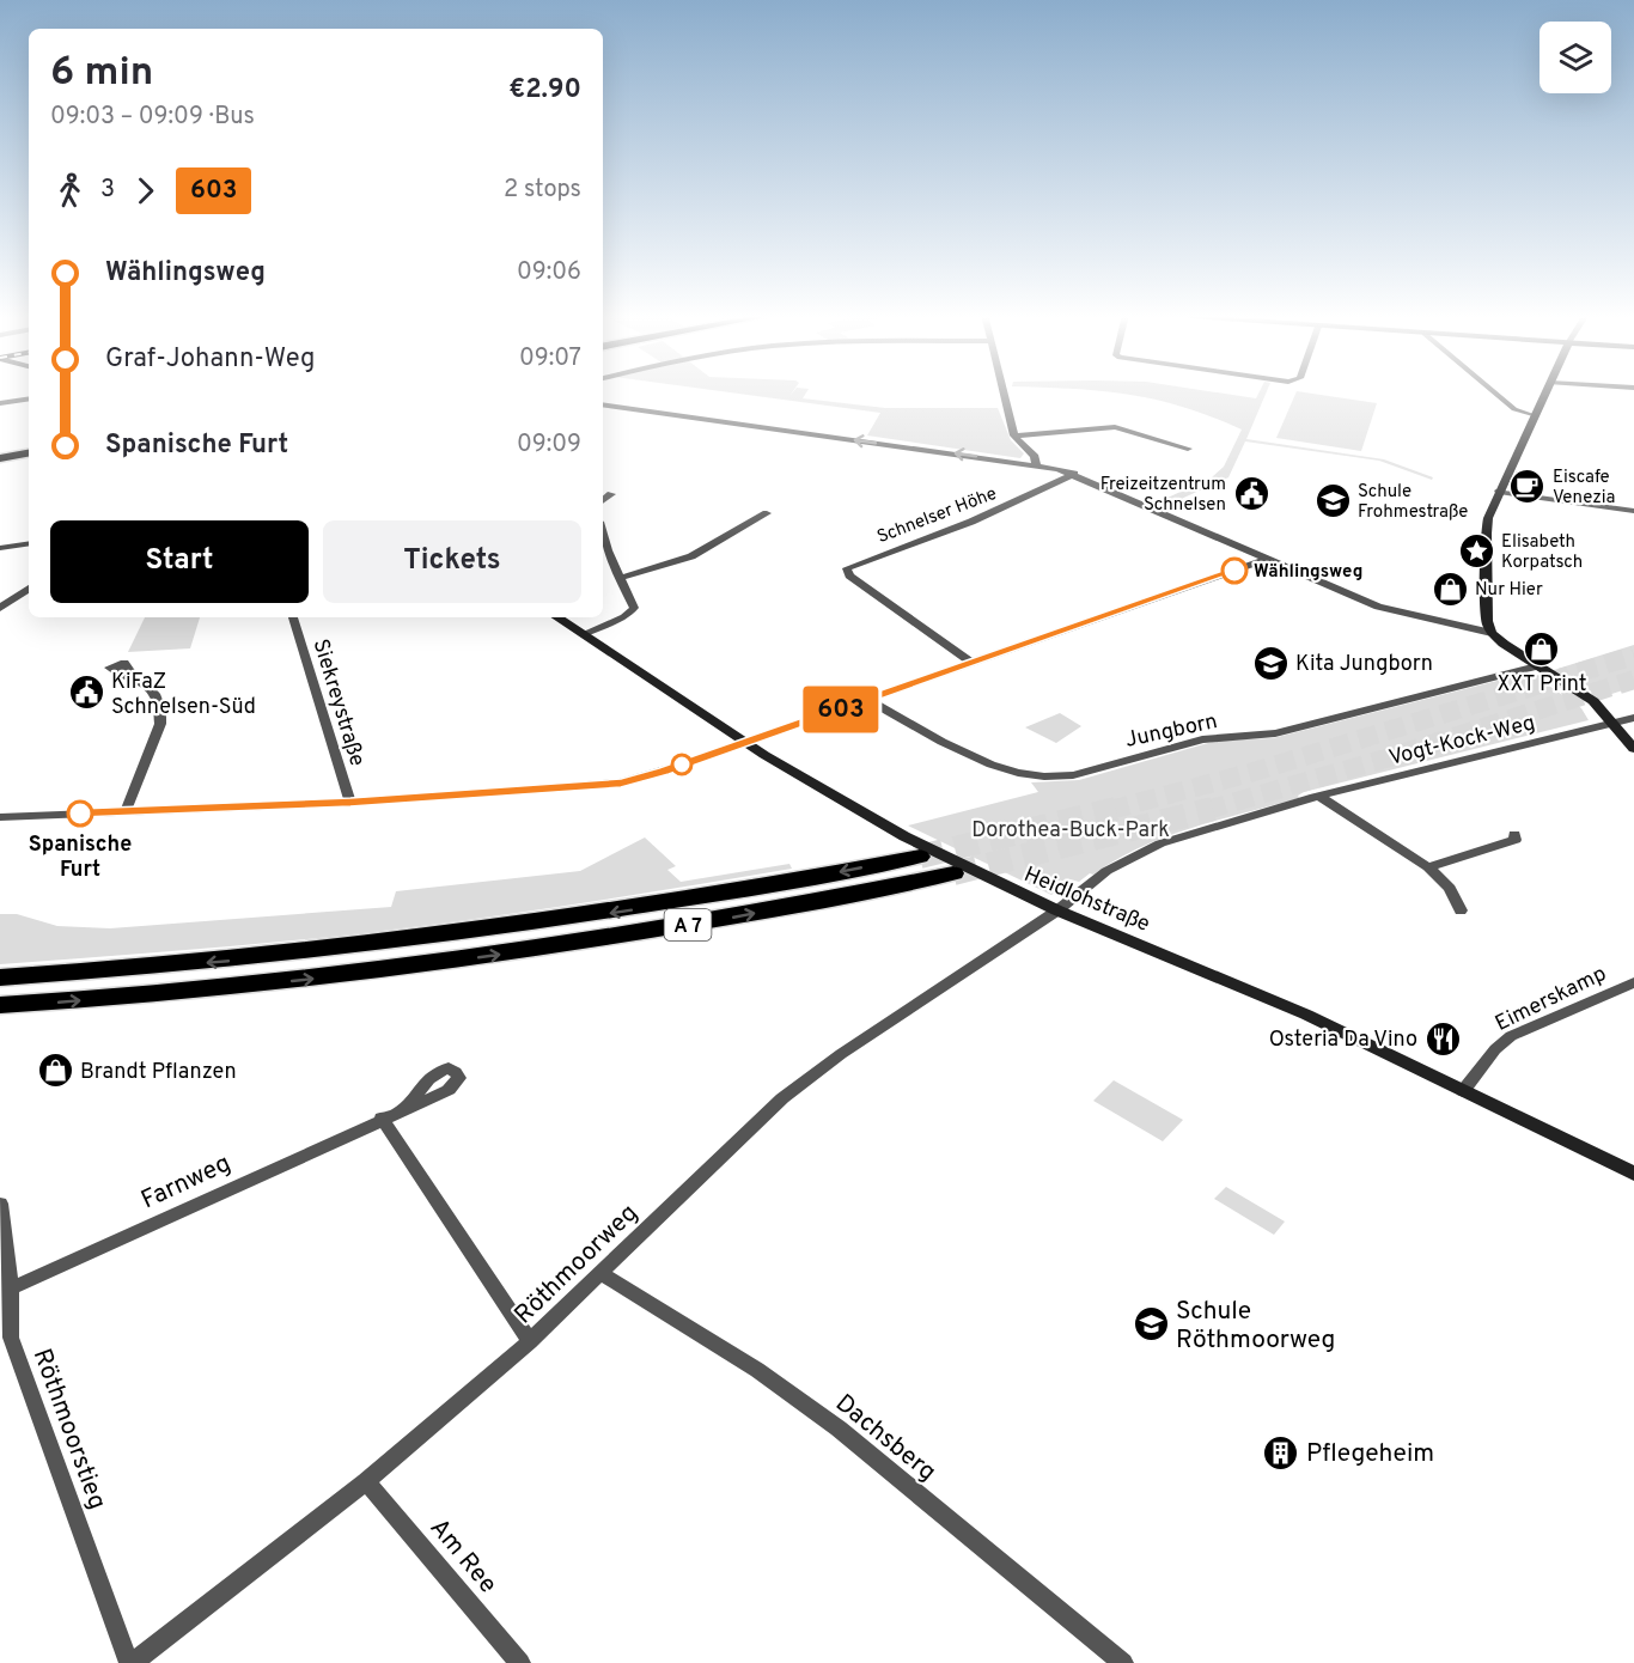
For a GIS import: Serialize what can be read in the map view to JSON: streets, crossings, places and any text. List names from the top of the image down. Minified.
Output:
{"streets":{"highway":["A 7"],"main road":["Heidlohstraße"],"street":["Schnelser Höhe","Siekreystraße","Jungborn","Vogt-Kock-Weg","Eimerskamp","Farnweg","Röthmoorweg","Röthmoorstieg","Dachsberg","Am Ree"]},"crossings":[["Vogt-Kock-Weg","Heidlohstraße"],["Vogt-Kock-Weg","Röthmoorweg"],["Heidlohstraße","Eimerskamp"],["Heidlohstraße","Röthmoorweg"],["Farnweg","Röthmoorstieg"],["Röthmoorweg","Röthmoorstieg"],["Röthmoorweg","Dachsberg"],["Röthmoorweg","Am Ree"]],"parks":["Dorothea-Buck-Park"],"places":{"cafe":["Eiscafe Venezia"],"public building":["Freizeitzentrum Schnelsen","KiFaZ Schnelsen-Süd"],"school or university":["Schule Frohmestraße","Kita Jungborn","Schule Röthmoorweg"],"place":["Elisabeth Korpatsch"],"other":["Wählingsweg","Spanische Furt"],"shop":["Nur Hier","XXT Print","Brandt Pflanzen"],"restaurant":["Osteria Da Vino"],"building":["Pflegeheim"]},"lines":["bus line 603"],"page":{"on_map":"603","heading":["6 min","09:03 – 09:09 · Bus","€2.90"],"legs":["3","603","2 stops"],"list":[{"name":"Wählingsweg","value":"09:06"},{"name":"Graf-Johann-Weg","value":"09:07"},{"name":"Spanische Furt","value":"09:09"}],"buttons":["Start","Tickets"]}}
